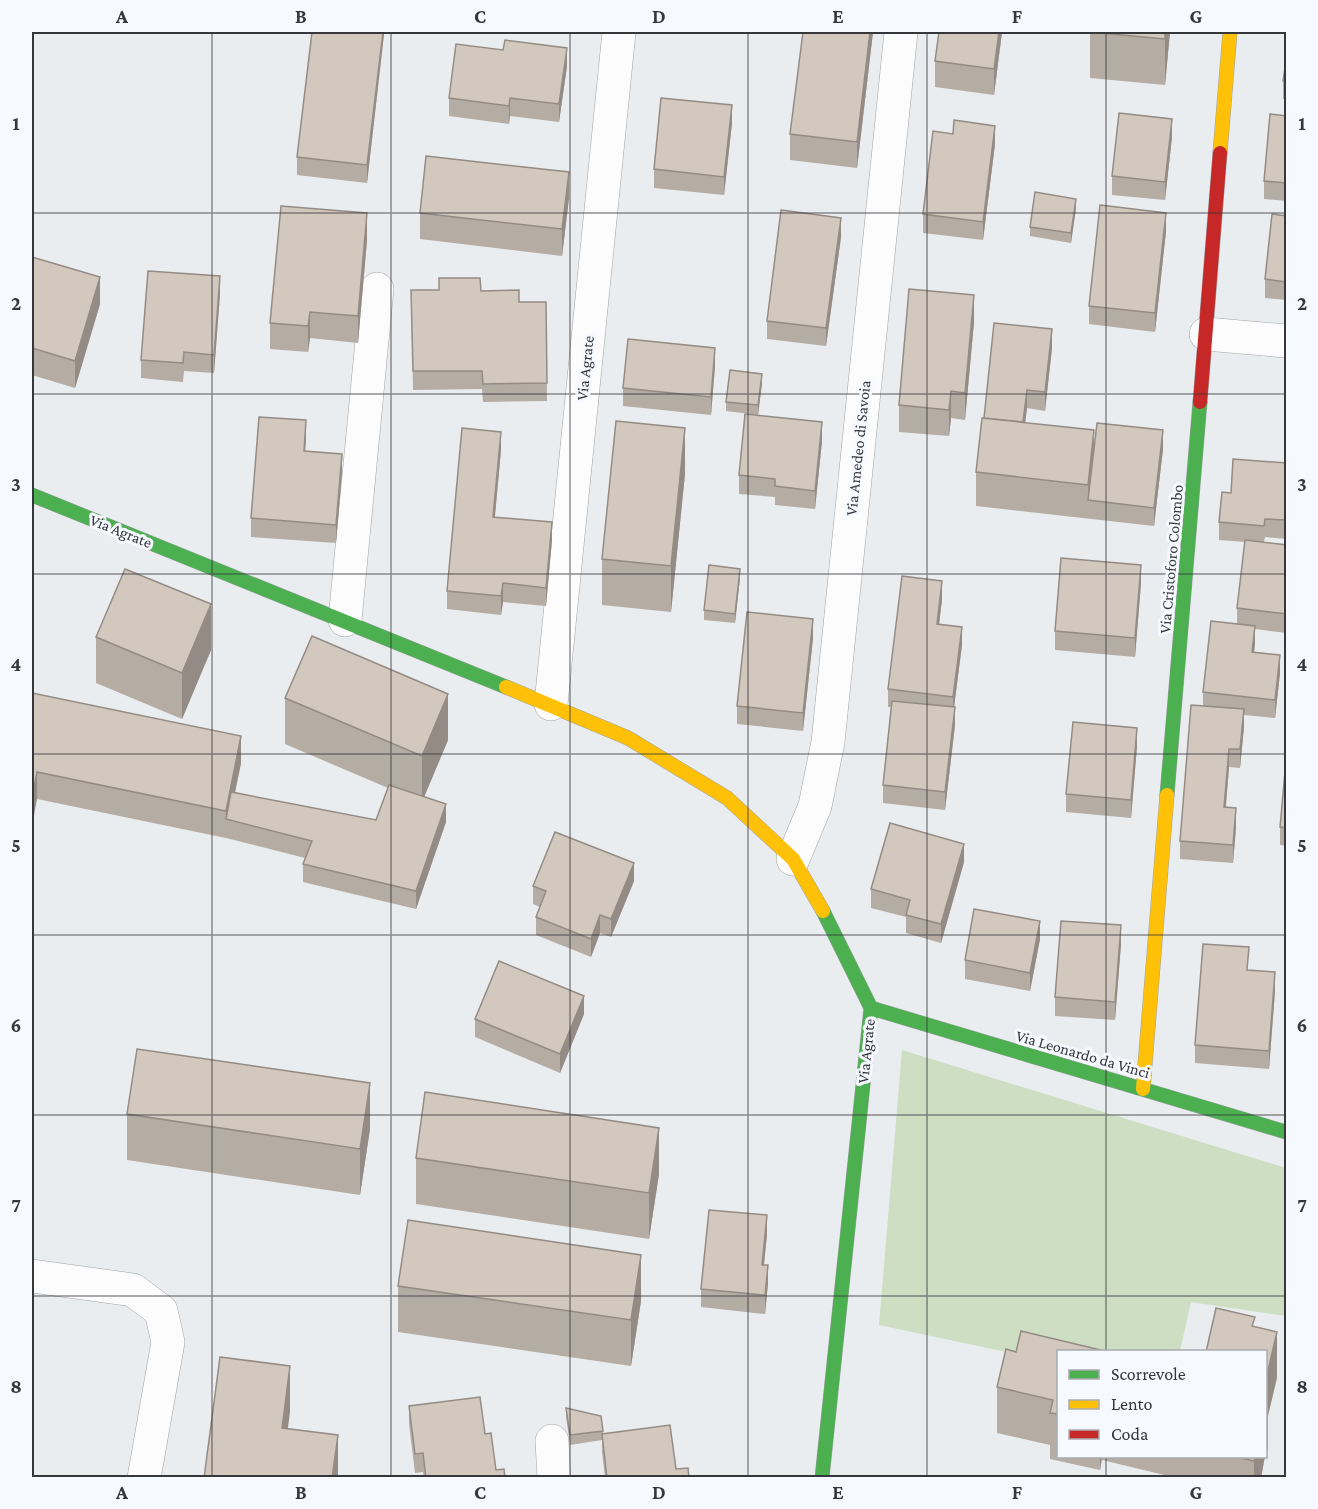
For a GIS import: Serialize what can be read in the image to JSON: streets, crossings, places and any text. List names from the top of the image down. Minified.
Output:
{"streets":{"street":["Via Agrate","Via Amedeo di Savoia","Via Cristoforo Colombo","Via Leonardo da Vinci"]},"crossings":[["Via Agrate","Via Amedeo di Savoia"],["Via Agrate","Via Leonardo da Vinci"],["Via Cristoforo Colombo","Via Leonardo da Vinci"]],"legend":["Scorrevole","Lento","Coda"],"grid":{"columns":["A","B","C","D","E","F","G"],"rows":["1","2","3","4","5","6","7","8"]}}
